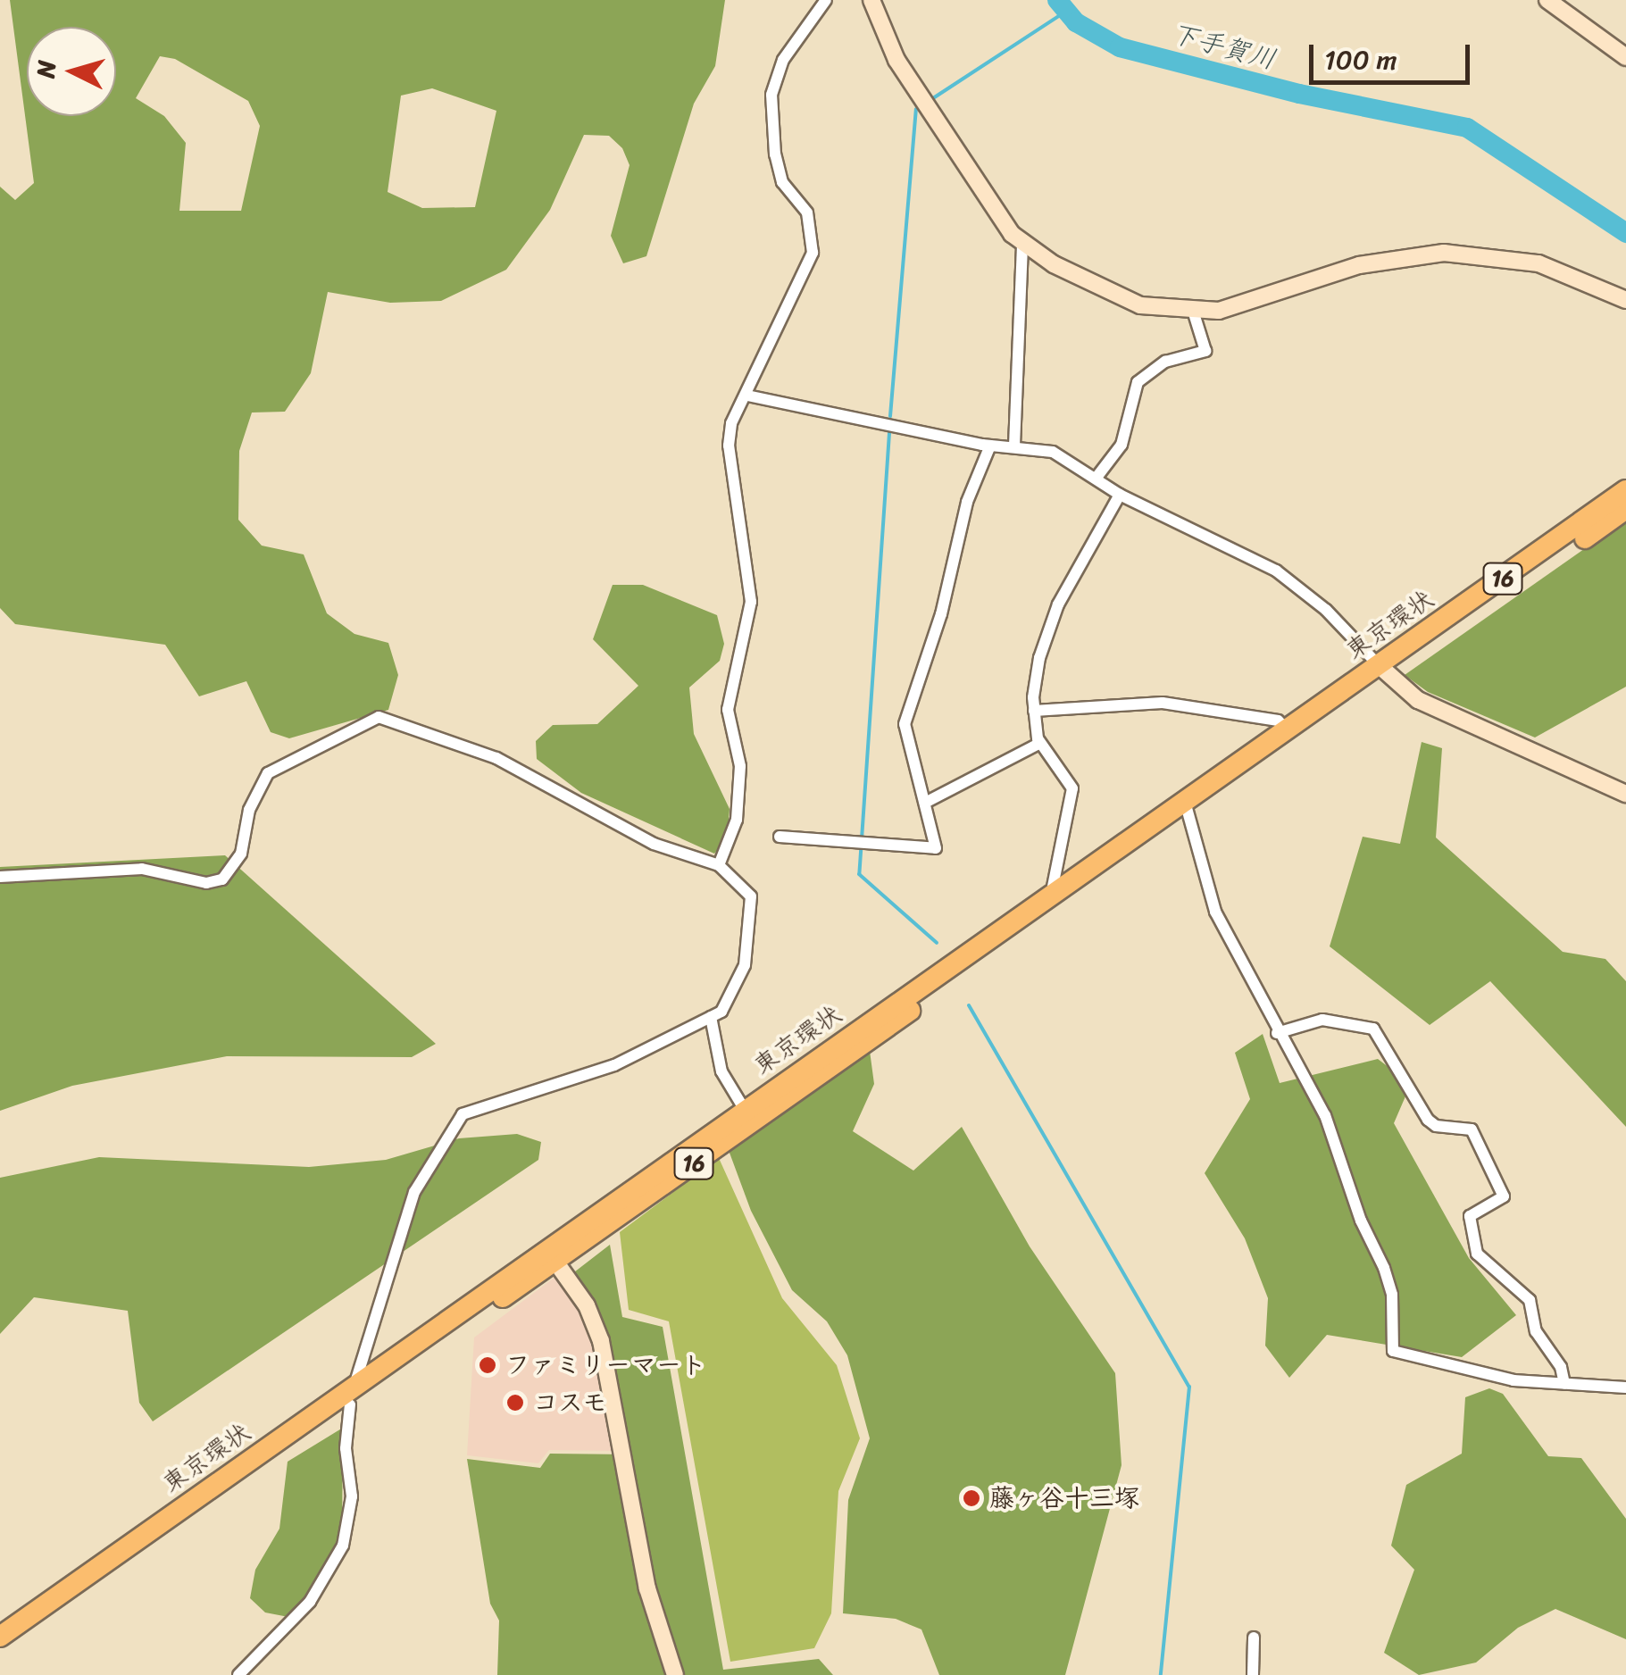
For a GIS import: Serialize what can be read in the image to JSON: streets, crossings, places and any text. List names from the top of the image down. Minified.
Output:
{"streets":{"highway":["16","東京環状"]},"water":["下手賀川"],"places":["ファミリーマート","コスモ","藤ヶ谷十三塚"],"scale_bar":"100 m","north":"left"}
